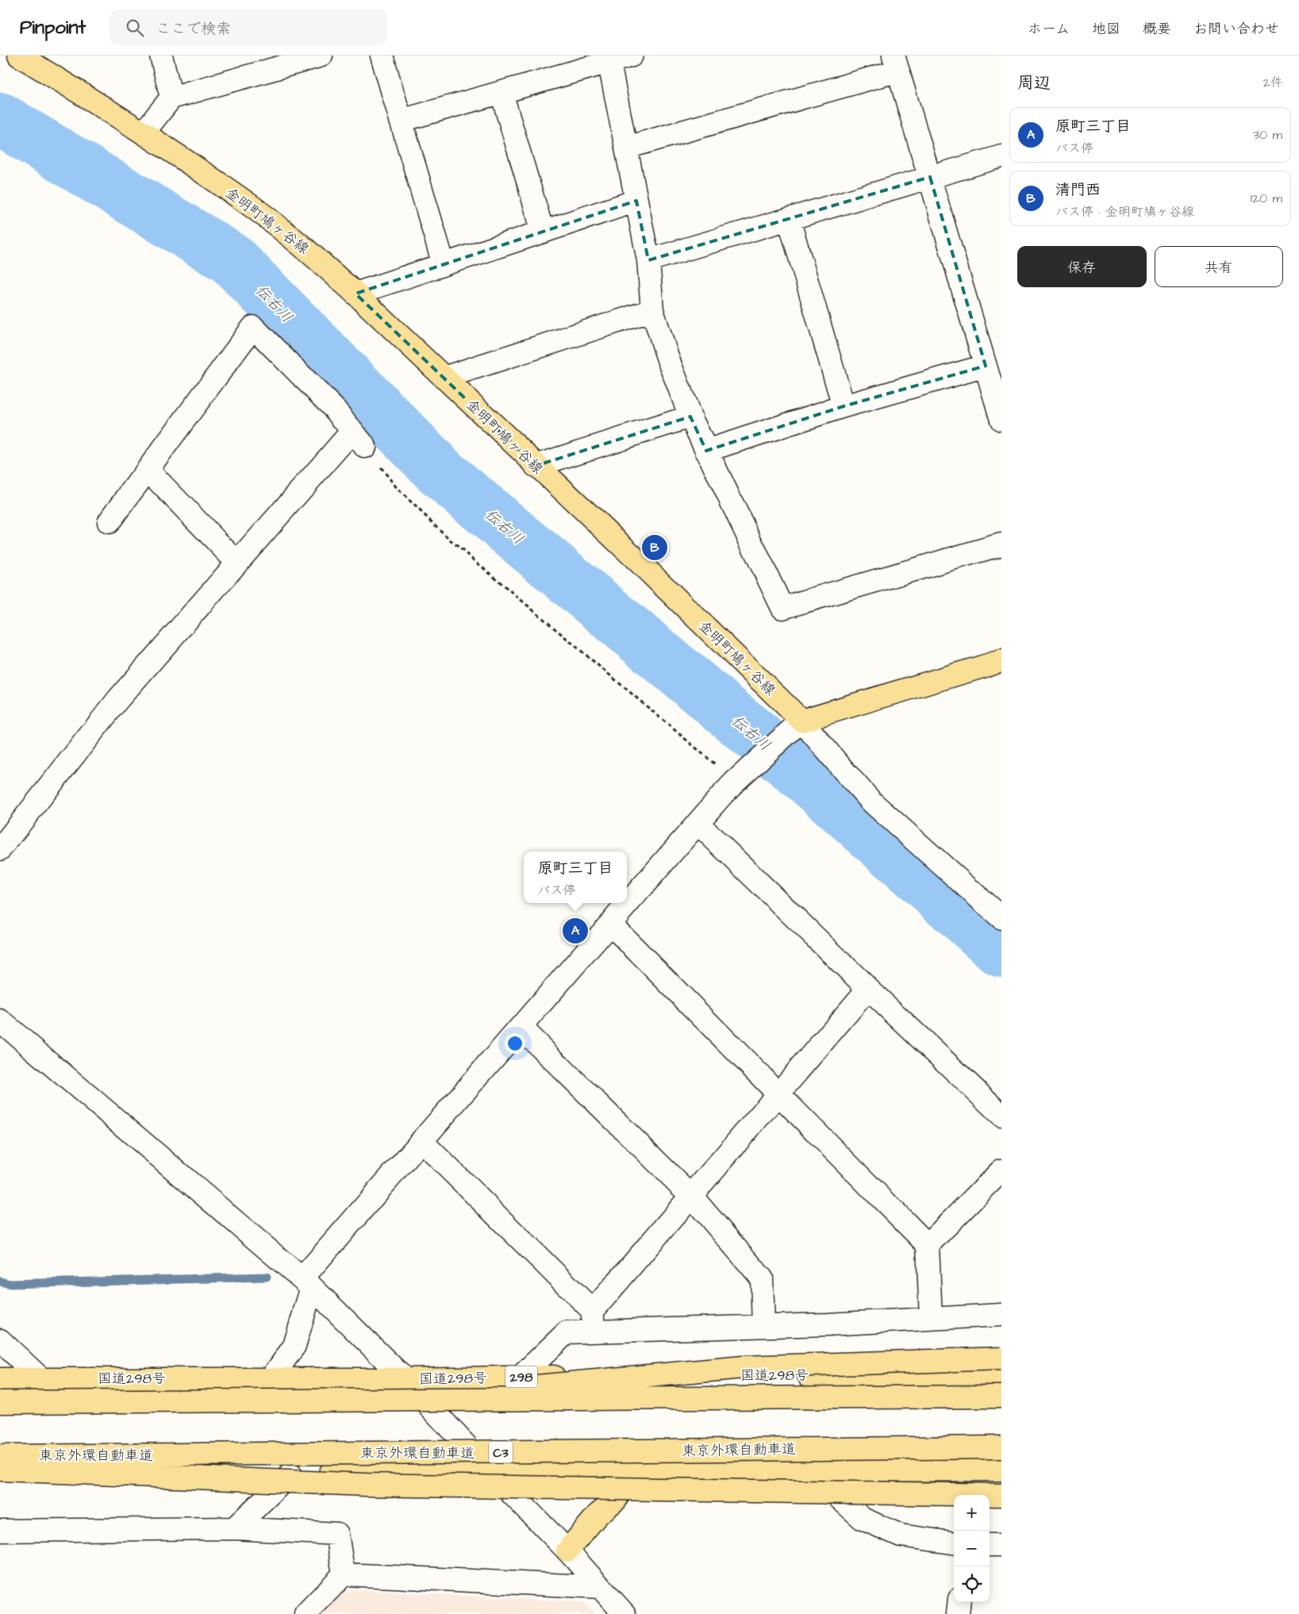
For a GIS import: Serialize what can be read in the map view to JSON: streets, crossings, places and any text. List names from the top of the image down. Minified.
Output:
{"streets":{"main road":["金明町鳩ヶ谷線","国道298号","298","東京外環自動車道","C3"]},"water":["伝右川"],"page":{"header":"Pinpoint","search":"ここで検索","nav":["ホーム","地図","概要","お問い合わせ"],"heading":["周辺","2件"],"list":[{"mark":"A","name":"原町三丁目","note":"バス停","value":"30 m"},{"mark":"B","name":"清門西","note":"バス停 · 金明町鳩ヶ谷線","value":"120 m"}],"buttons":["保存","共有"],"pins":["B","A"],"popup":["原町三丁目","バス停"],"map_buttons":["+","−"]}}
